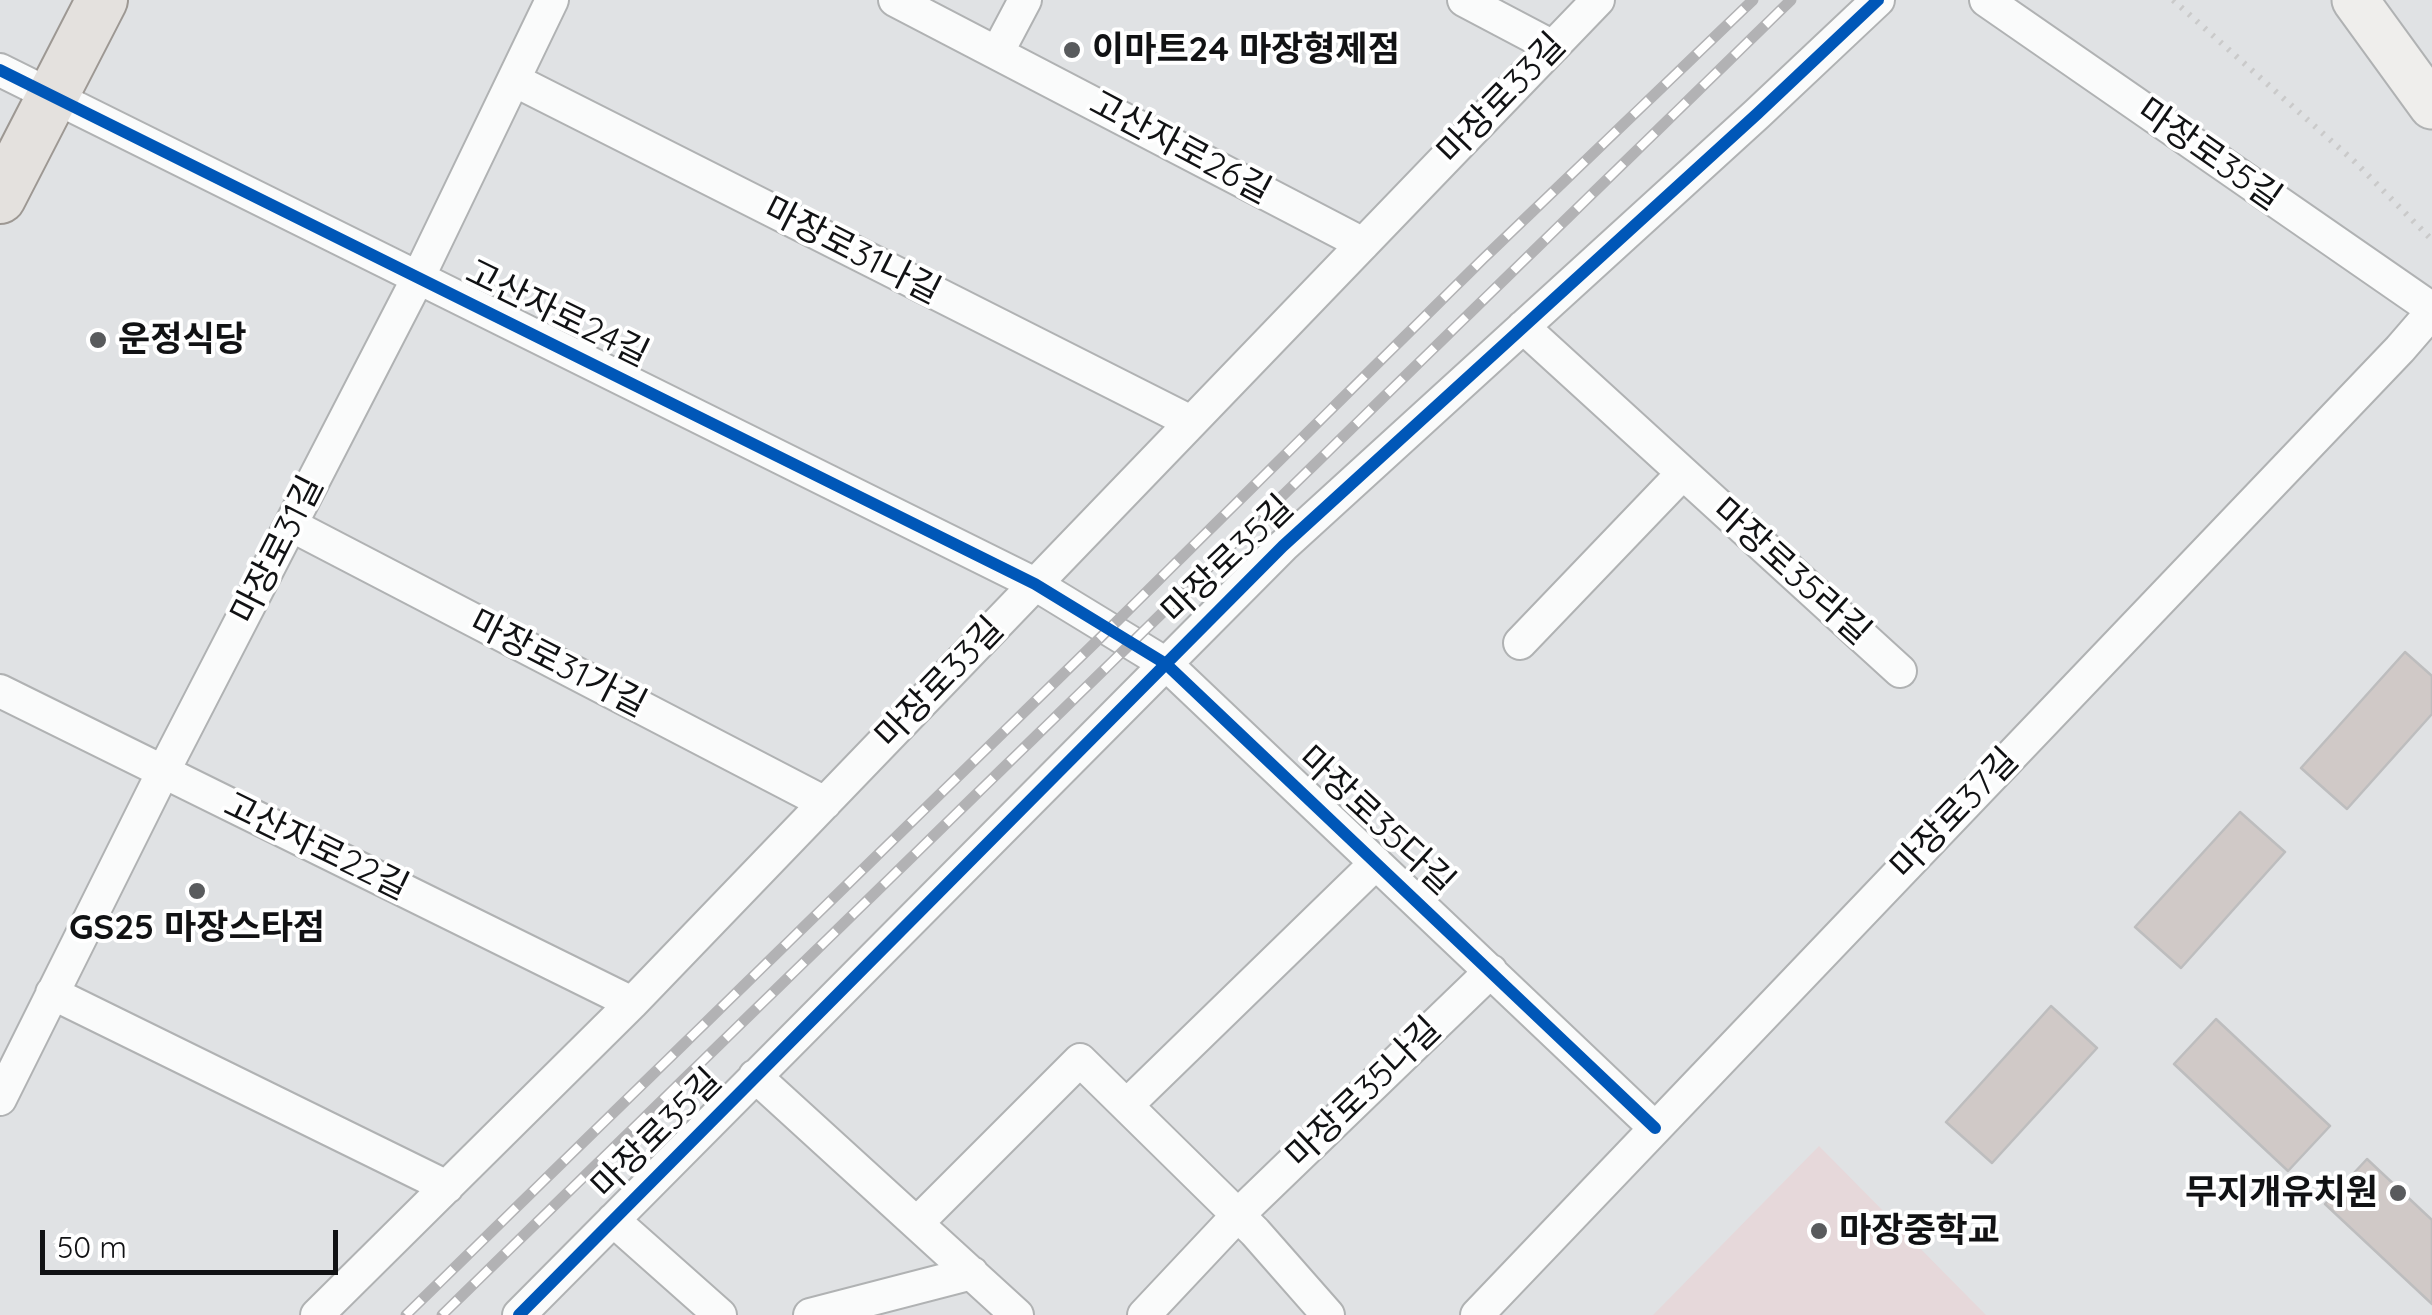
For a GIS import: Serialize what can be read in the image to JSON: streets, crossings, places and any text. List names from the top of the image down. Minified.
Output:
{"streets":{"street":["마장로33길","고산자로26길","마장로35길","마장로31나길","고산자로24길","마장로31길","마장로35라길","마장로31가길","마장로37길","마장로35다길","고산자로22길","마장로35나길"]},"crossings":[["마장로33길","고산자로26길"],["마장로33길","마장로31나길"],["마장로33길","고산자로24길"],["마장로33길","마장로31가길"],["마장로33길","마장로35다길"],["마장로33길","고산자로22길"],["마장로35길","마장로35라길"],["마장로35길","마장로37길"],["마장로35길","마장로35다길"],["마장로31나길","마장로31길"],["고산자로24길","마장로31길"],["고산자로24길","마장로35다길"],["마장로31길","마장로31가길"],["마장로31길","고산자로22길"],["마장로37길","마장로35다길"],["마장로35다길","마장로35나길"]],"places":["이마트24 마장형제점","운정식당","GS25 마장스타점","무지개유치원","마장중학교"],"scale_bar":"50 m"}
